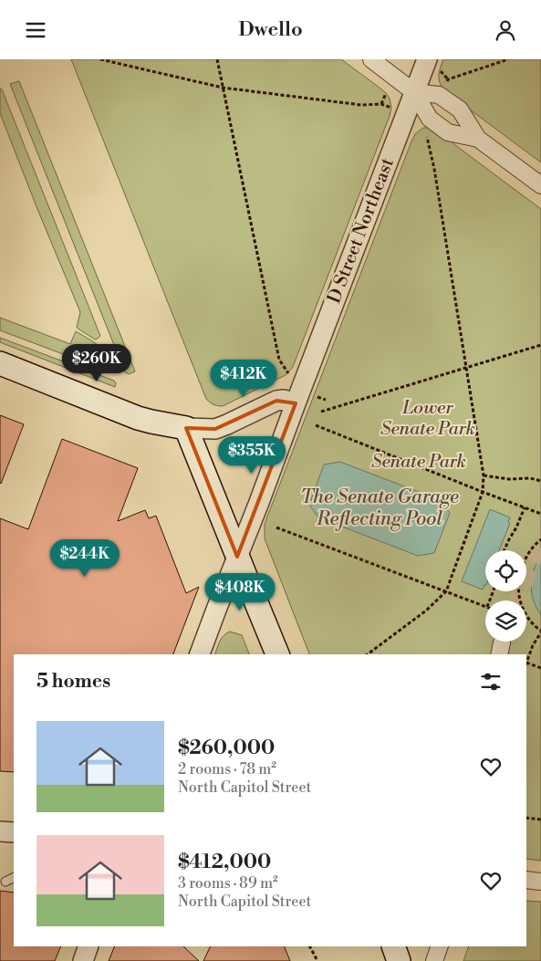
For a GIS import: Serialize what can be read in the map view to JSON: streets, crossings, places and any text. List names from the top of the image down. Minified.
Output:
{"streets":{"street":["D Street Northeast"]},"water":["The Senate Garage Reflecting Pool"],"parks":["Lower Senate Park","Senate Park"],"page":{"header":"Dwello","price":["$260K","$412K","$355K","$244K","$408K"],"heading":"5 homes","list":[{"name":"$260,000","note":"2 rooms · 78 m² · North Capitol Street"},{"name":"$412,000","note":"3 rooms · 89 m² · North Capitol Street"}]}}
